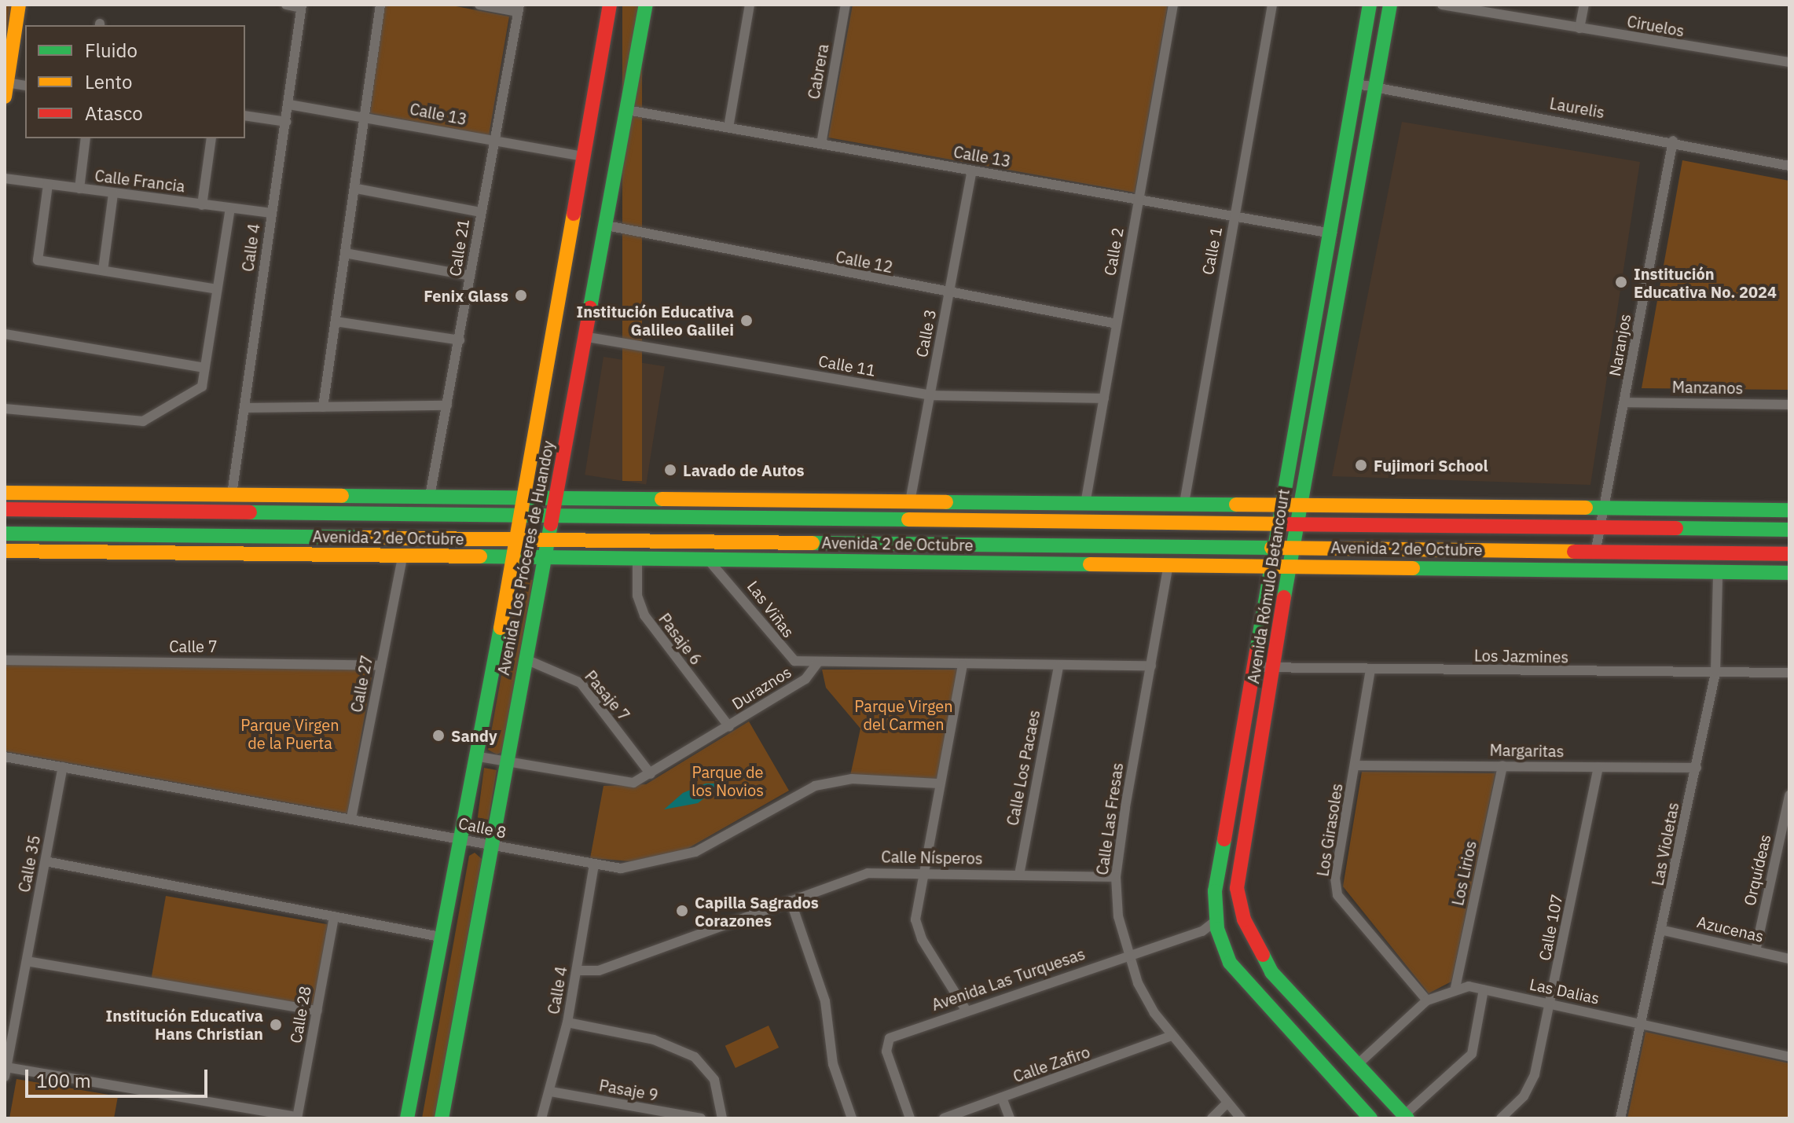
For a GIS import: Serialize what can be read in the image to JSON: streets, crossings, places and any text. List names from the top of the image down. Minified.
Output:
{"streets":{"main road":["Avenida 2 de Octubre","Avenida Los Próceres de Huandoy","Avenida Rómulo Betancourt"],"street":["Ciruelos","Cabrera","Laurelis","Calle 13","Calle Francia","Calle 4","Calle 21","Calle 1","Calle 2","Calle 12","Calle 3","Naranjos","Calle 11","Manzanos","Las Viñas","Pasaje 6","Calle 7","Los Jazmines","Calle 27","Duraznos","Pasaje 7","Margaritas","Calle Los Pacaes","Calle Las Fresas","Calle 8","Los Girasoles","Las Violetas","Calle Nísperos","Calle 35","Orquídeas","Los Lirios","Calle 107","Azucenas","Avenida Las Turquesas","Las Dalias","Calle 28","Calle Zafiro","Pasaje 9"]},"crossings":[["Cabrera","Calle 13"],["Laurelis","Naranjos"],["Laurelis","Avenida Rómulo Betancourt"],["Calle 13","Calle 4"],["Calle 13","Calle 21"],["Calle 13","Calle 1"],["Calle 13","Calle 2"],["Calle 13","Calle 3"],["Calle 13","Avenida Los Próceres de Huandoy"],["Calle 13","Avenida Rómulo Betancourt"],["Calle Francia","Calle 4"],["Calle 4","Avenida 2 de Octubre"],["Calle 4","Calle 8"],["Calle 4","Calle Nísperos"],["Calle 4","Pasaje 9"],["Calle 21","Avenida 2 de Octubre"],["Calle 1","Avenida 2 de Octubre"],["Calle 2","Calle 12"],["Calle 2","Calle 11"],["Calle 2","Avenida 2 de Octubre"],["Calle 12","Calle 3"],["Calle 12","Avenida Los Próceres de Huandoy"],["Calle 3","Calle 11"],["Calle 3","Avenida 2 de Octubre"],["Naranjos","Manzanos"],["Naranjos","Avenida 2 de Octubre"],["Calle 11","Avenida Los Próceres de Huandoy"],["Avenida 2 de Octubre","Avenida Los Próceres de Huandoy"],["Avenida 2 de Octubre","Avenida Rómulo Betancourt"],["Avenida 2 de Octubre","Las Viñas"],["Avenida 2 de Octubre","Pasaje 6"],["Avenida 2 de Octubre","Calle 27"],["Avenida 2 de Octubre","Calle Las Fresas"],["Avenida 2 de Octubre","Las Violetas"],["Avenida Los Próceres de Huandoy","Duraznos"],["Avenida Los Próceres de Huandoy","Pasaje 7"],["Avenida Los Próceres de Huandoy","Calle 8"],["Avenida Rómulo Betancourt","Los Jazmines"],["Avenida Rómulo Betancourt","Avenida Las Turquesas"],["Avenida Rómulo Betancourt","Las Dalias"],["Las Viñas","Duraznos"],["Pasaje 6","Duraznos"],["Calle 7","Calle 27"],["Los Jazmines","Los Girasoles"],["Los Jazmines","Las Violetas"],["Calle 27","Calle 8"],["Duraznos","Pasaje 7"],["Margaritas","Los Girasoles"],["Margaritas","Las Violetas"],["Margaritas","Los Lirios"],["Margaritas","Calle 107"],["Calle Los Pacaes","Calle Nísperos"],["Calle Las Fresas","Calle Nísperos"],["Calle Las Fresas","Avenida Las Turquesas"],["Calle Las Fresas","Calle Zafiro"],["Calle 8","Calle 35"],["Los Girasoles","Las Dalias"],["Las Violetas","Azucenas"],["Las Violetas","Las Dalias"],["Orquídeas","Azucenas"],["Los Lirios","Las Dalias"],["Calle 107","Las Dalias"]],"parks":["Parque Virgen del Carmen","Parque Virgen de la Puerta","Parque de los Novios"],"places":["Institución Educativa No. 2024","Fenix Glass","Institución Educativa Galileo Galilei","Fujimori School","Lavado de Autos","Sandy","Capilla Sagrados Corazones","Institución Educativa Hans Christian"],"legend":["Fluido","Lento","Atasco"],"scale_bar":"100 m"}
